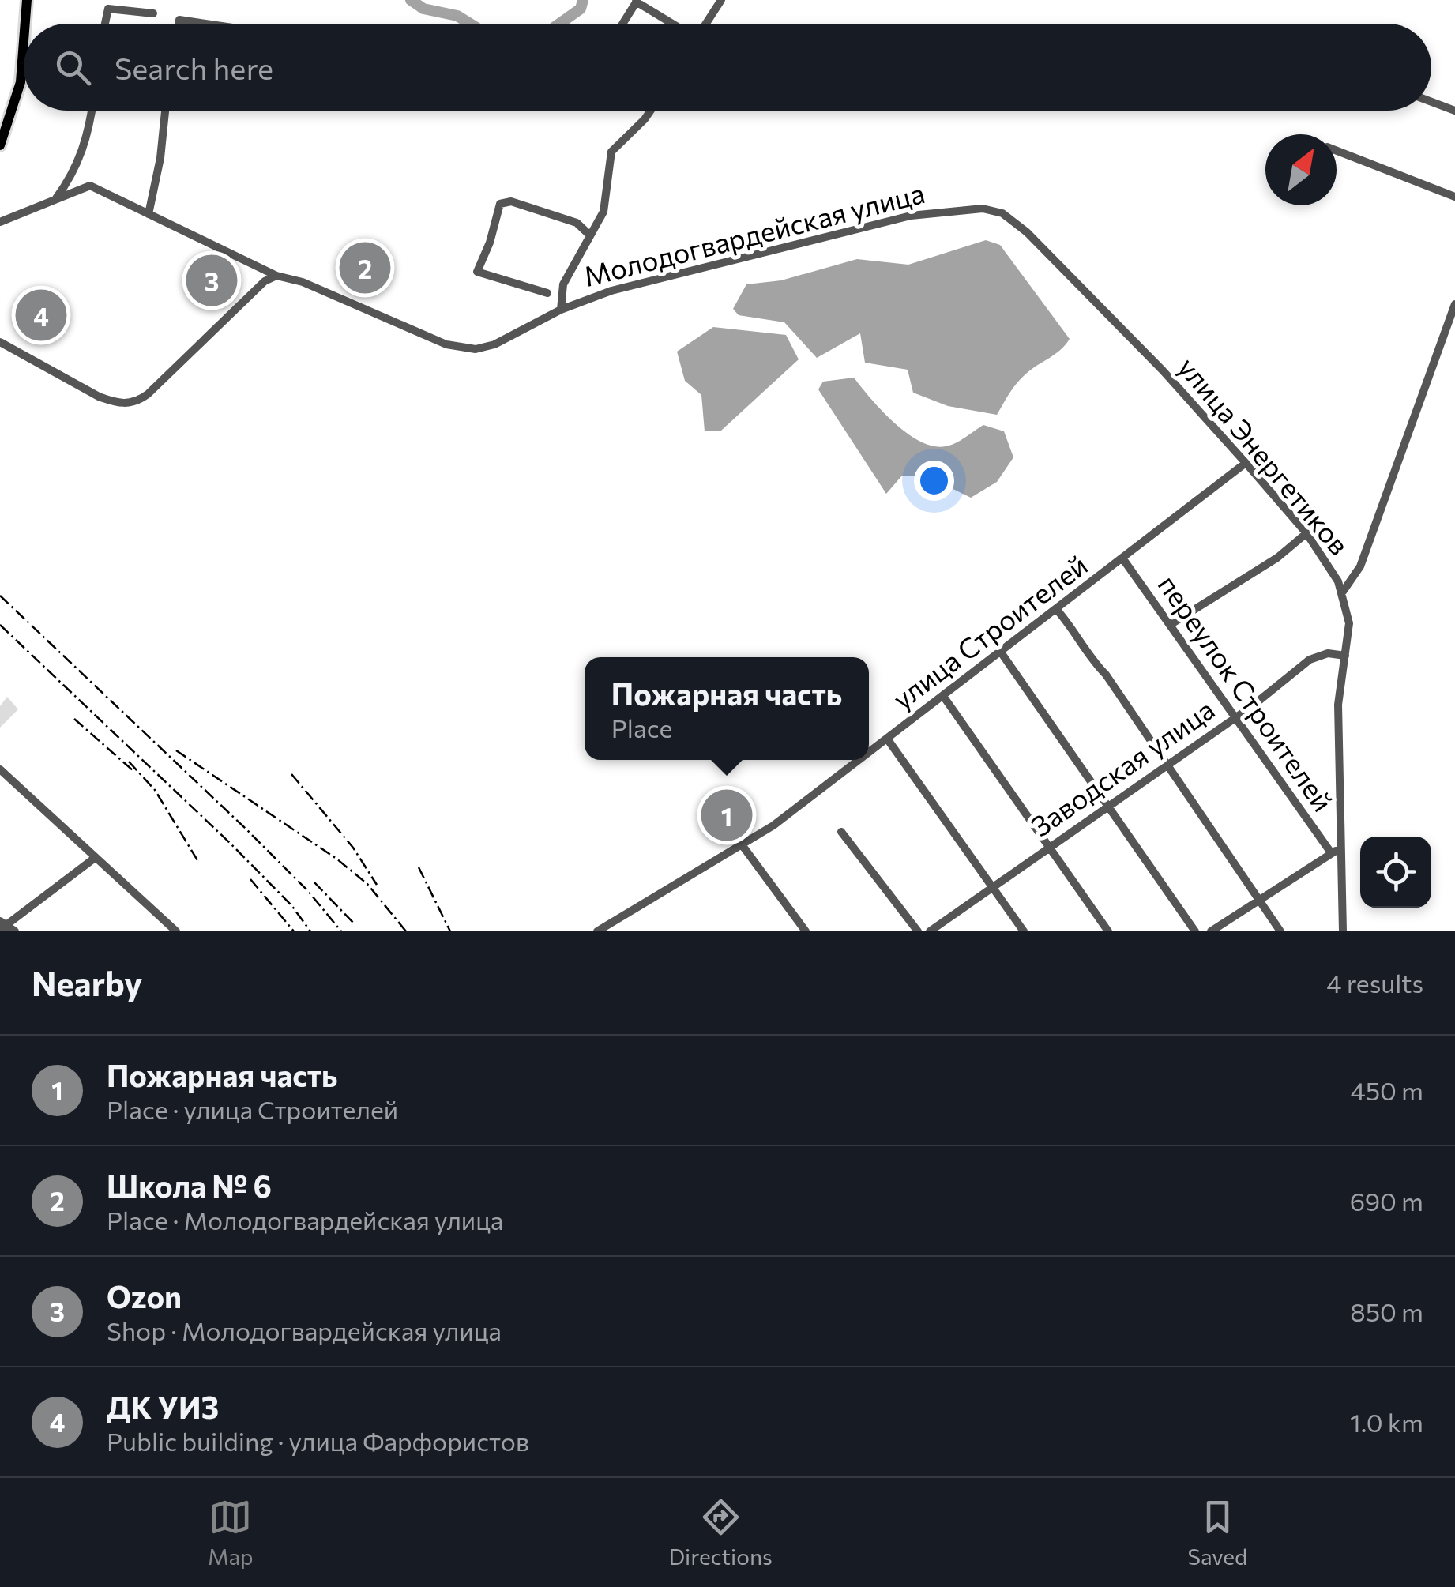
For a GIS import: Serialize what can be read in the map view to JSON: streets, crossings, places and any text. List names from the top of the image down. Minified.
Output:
{"streets":{"street":["Молодогвардейская улица","улица Энергетиков","улица Строителей","переулок Строителей","Заводская улица"]},"crossings":[["Молодогвардейская улица","улица Энергетиков"],["улица Энергетиков","улица Строителей"],["улица Энергетиков","Заводская улица"],["улица Строителей","переулок Строителей"],["переулок Строителей","Заводская улица"]],"north":"top right","page":{"search":"Search here","pins":["2","3","4","1"],"popup":["Пожарная часть","Place"],"heading":["Nearby","4 results"],"list":[{"mark":"1","name":"Пожарная часть","note":"Place · улица Строителей","value":"450 m"},{"mark":"2","name":"Школа № 6","note":"Place · Молодогвардейская улица","value":"690 m"},{"mark":"3","name":"Ozon","note":"Shop · Молодогвардейская улица","value":"850 m"},{"mark":"4","name":"ДК УИЗ","note":"Public building · улица Фарфористов","value":"1.0 km"}],"nav":["Map","Directions","Saved"]}}
